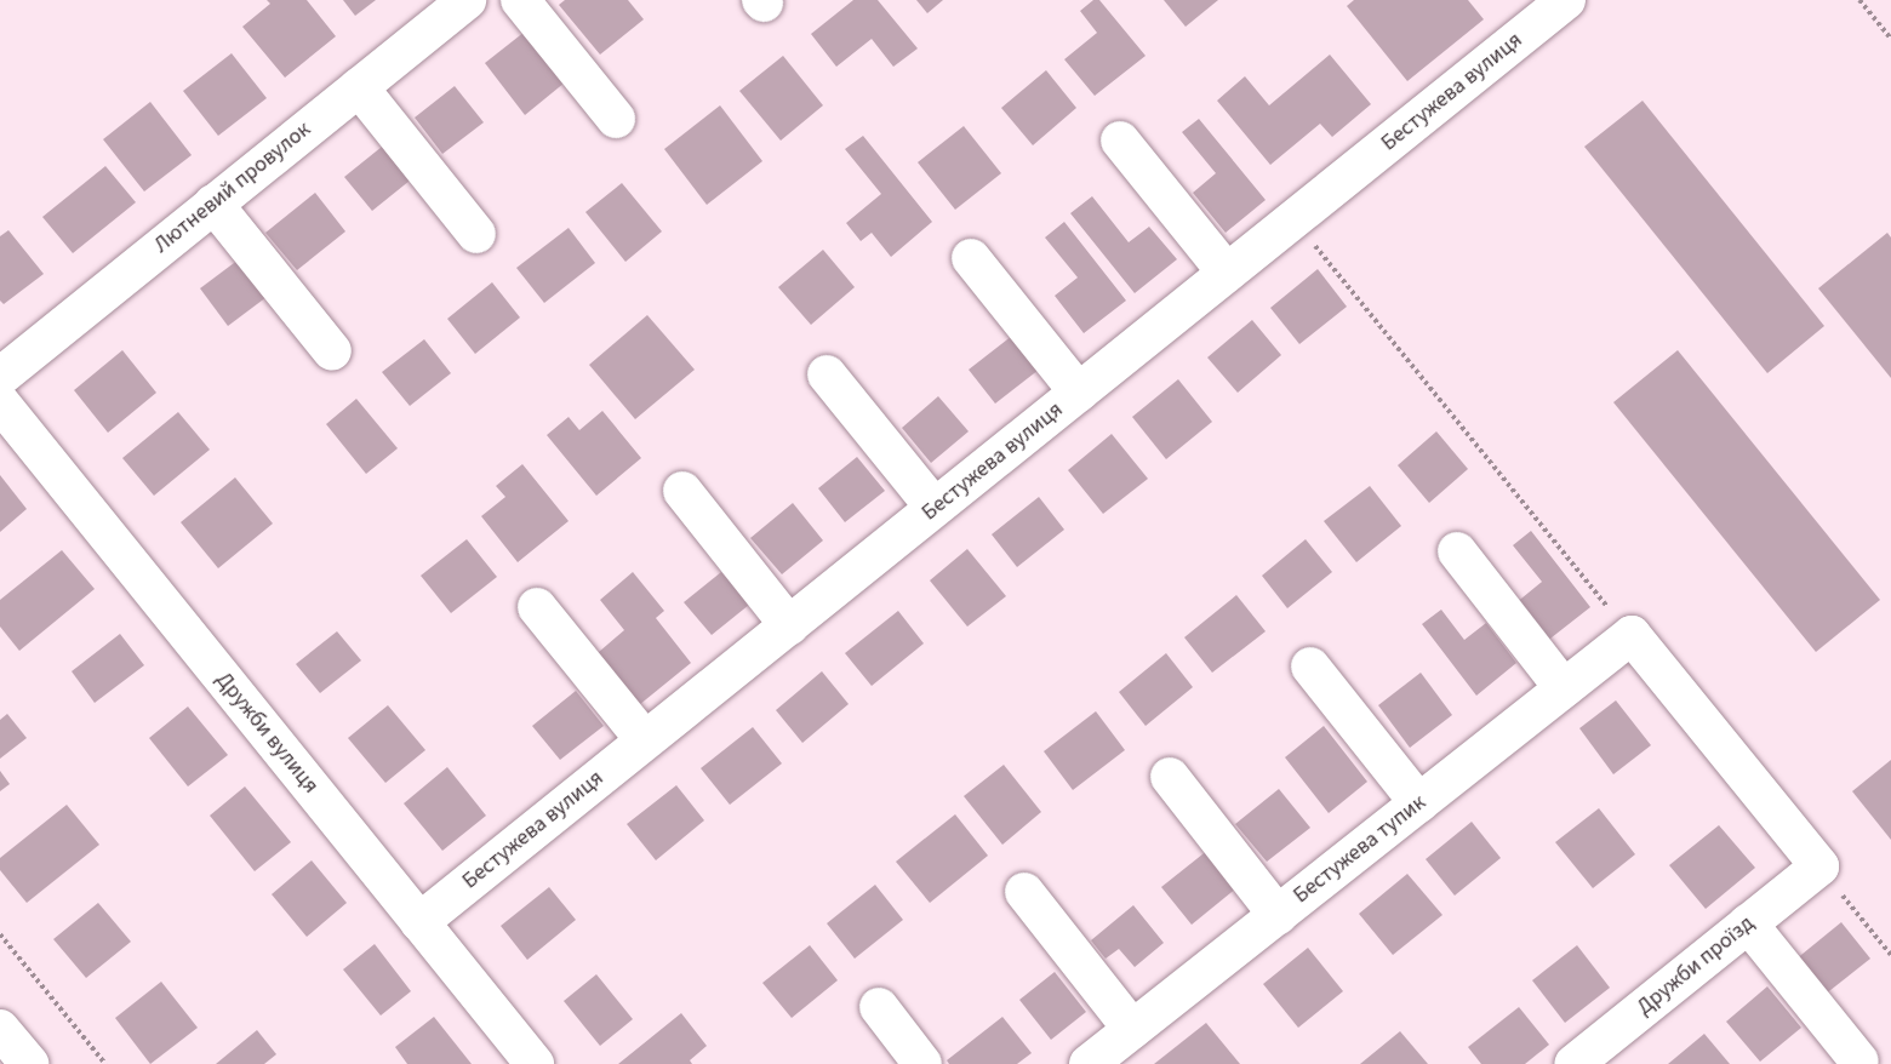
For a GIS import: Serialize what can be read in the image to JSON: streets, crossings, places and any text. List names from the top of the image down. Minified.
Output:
{"streets":{"street":["Бестужева вулиця","Лютневий провулок","Дружби вулиця","Бестужева тупик","Дружби проїзд"]},"crossings":[["Бестужева вулиця","Дружби вулиця"]]}
